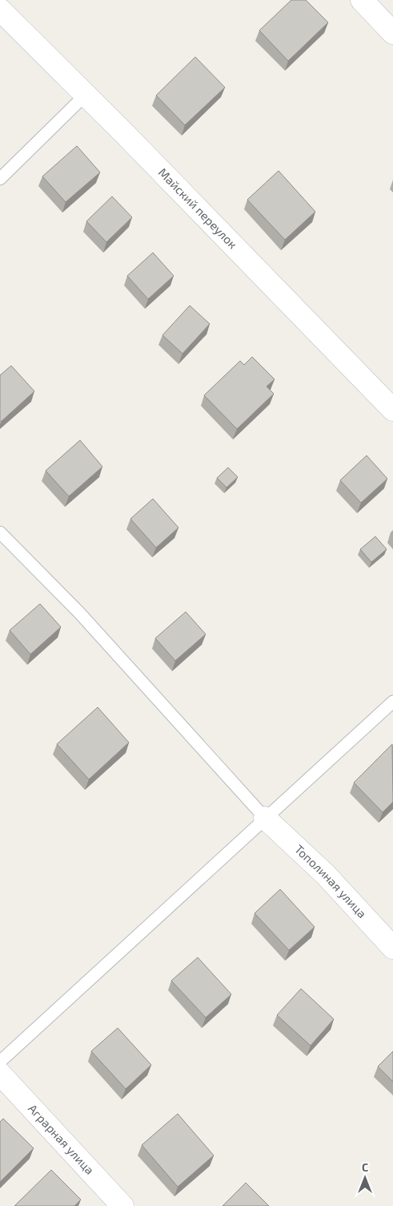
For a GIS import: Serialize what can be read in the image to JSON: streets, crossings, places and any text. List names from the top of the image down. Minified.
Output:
{"streets":{"street":["Майский переулок","Тополиная улица","Аграрная улица"]},"north":"top"}
